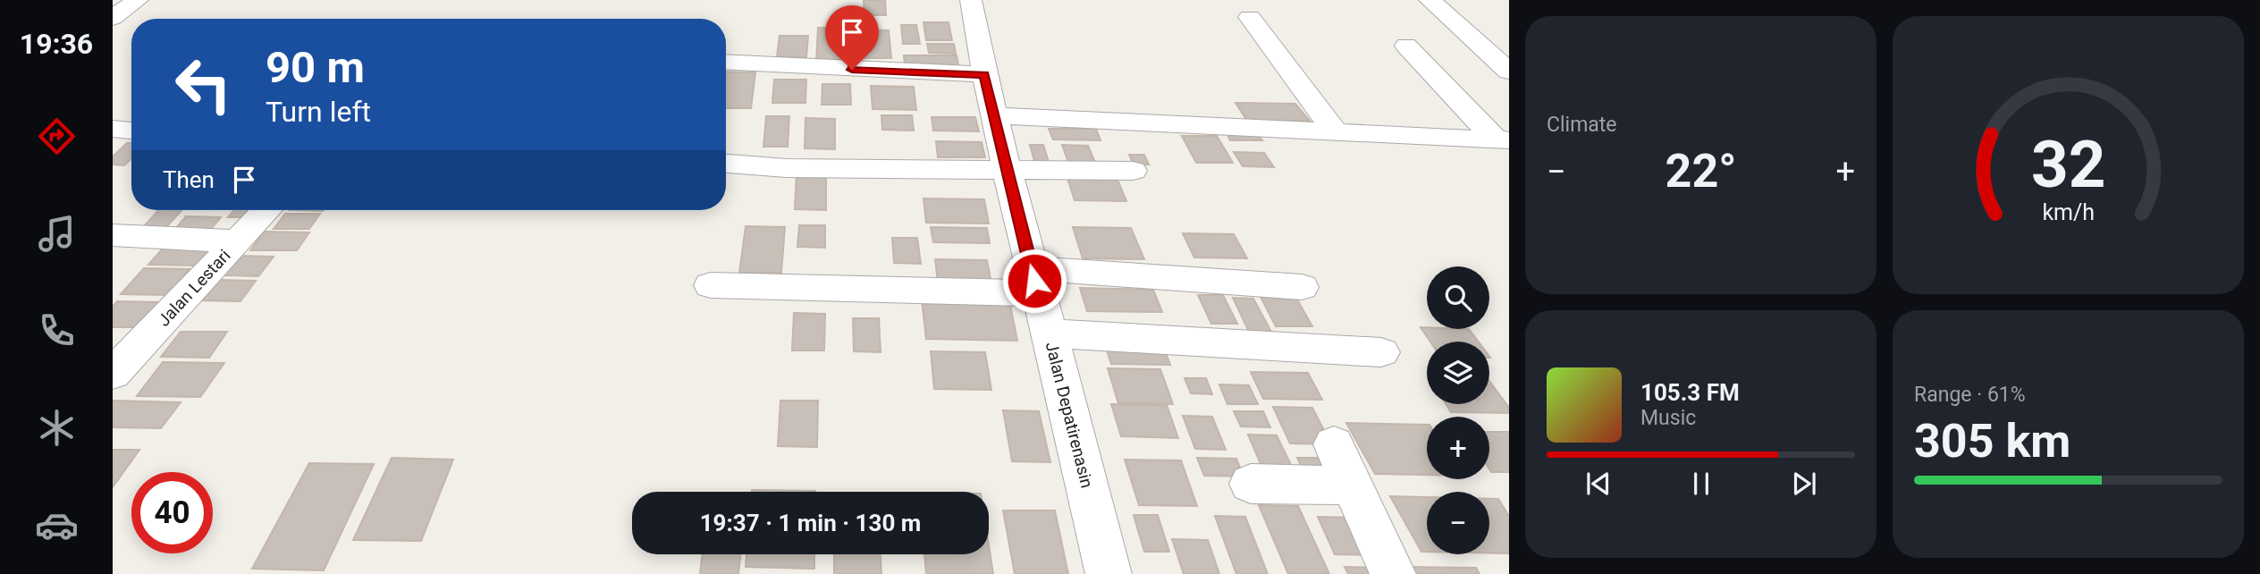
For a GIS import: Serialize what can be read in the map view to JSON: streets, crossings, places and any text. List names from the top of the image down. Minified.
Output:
{"streets":{"street":["Jalan Lestari","Jalan Depatirenasin"]},"page":{"tabs":"19:36","tile":["Climate",["Range · 61%","305 km"]],"turn":["90 m","Turn left"],"heat":["−","22°","+"],"then":"Then","map_buttons":["+","−"],"song":["105.3 FM","Music"],"limit":"40","trip":"19:37 · 1 min · 130 m","gauge":["32","km/h"]}}
